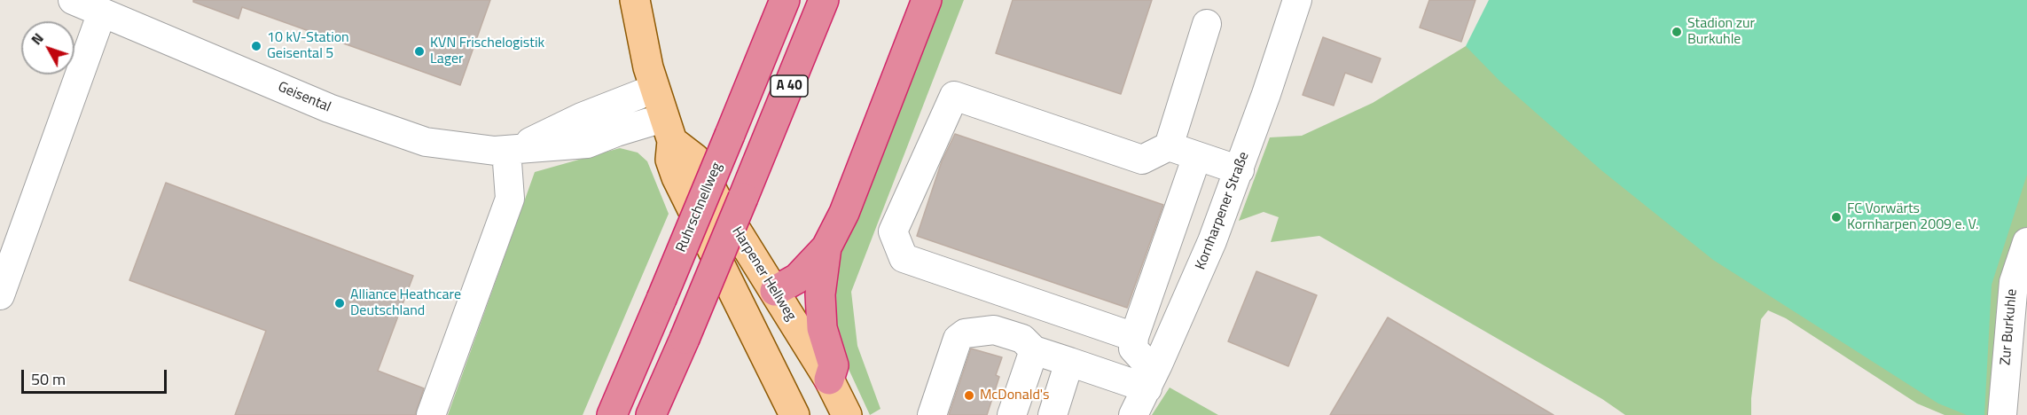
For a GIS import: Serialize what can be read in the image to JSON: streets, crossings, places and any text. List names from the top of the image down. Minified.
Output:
{"streets":{"highway":["A 40","Ruhrschnellweg"],"main road":["Harpener Hellweg"],"street":["Geisental","Kornharpener Straße","Zur Burkuhle"]},"crossings":[["Geisental","Harpener Hellweg"]],"places":["Stadion zur Burkuhle","10 kV-Station Geisental 5","KVN Frischelogistik Lager","FC Vorwärts Kornharpen 2009 e. V.","Alliance Heathcare Deutschland","McDonald's"],"scale_bar":"50 m","north":"top left"}
